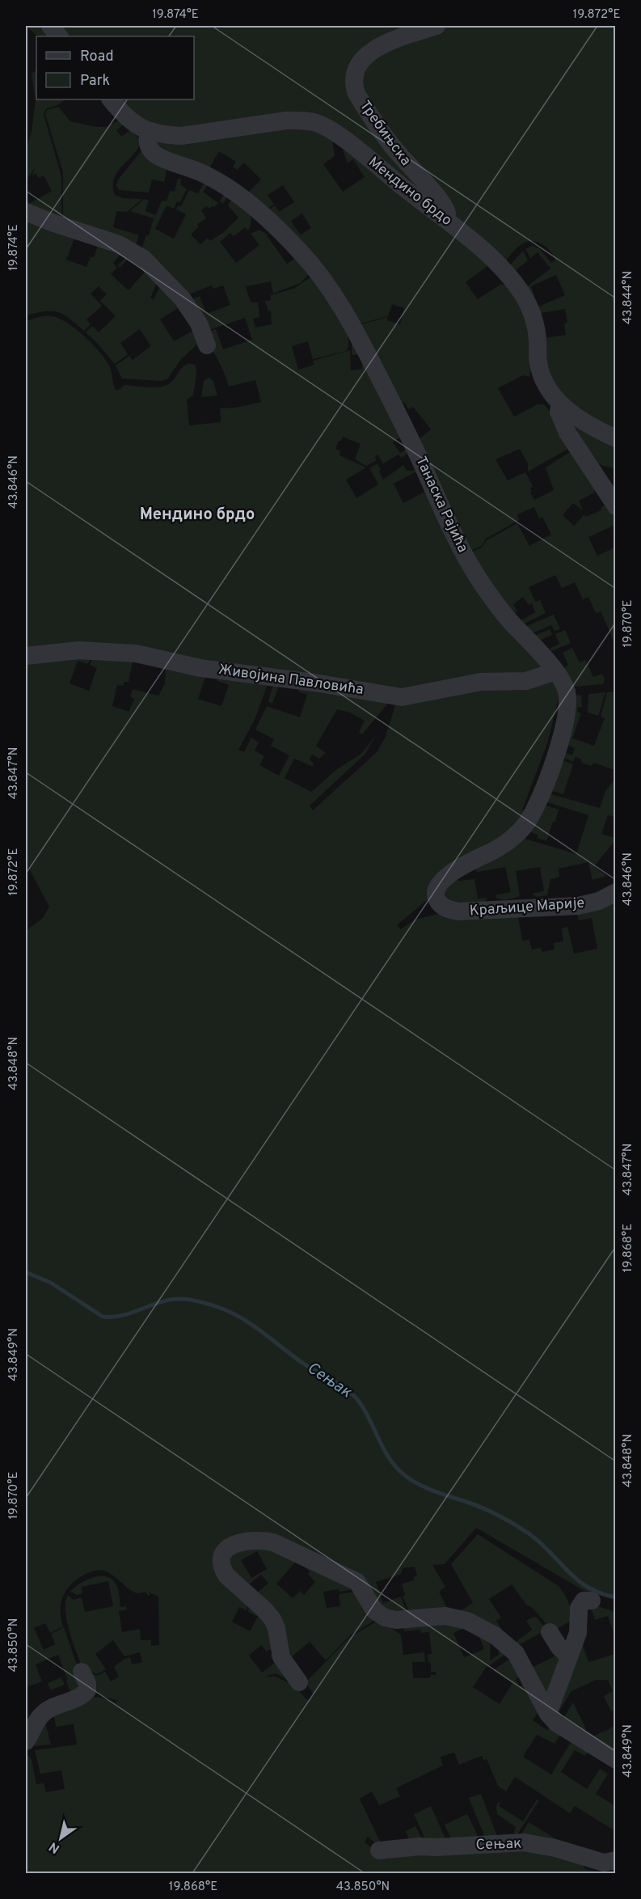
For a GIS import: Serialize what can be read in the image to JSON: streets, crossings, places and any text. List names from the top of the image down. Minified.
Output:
{"streets":{"street":["Требињска","Мендино брдо","Танаска Рајића","Живојина Павловића","Краљице Марије","Сењак"]},"crossings":[["Требињска","Мендино брдо"],["Мендино брдо","Танаска Рајића"],["Танаска Рајића","Живојина Павловића"],["Танаска Рајића","Краљице Марије"]],"districts":["Мендино брдо"],"water":["Сењак"],"legend":["Road","Park"],"north":"bottom left","coordinates":["19.874°E","19.872°E","43.844°N","43.846°N","19.870°E","43.847°N","43.848°N","19.868°E","43.849°N","43.850°N"]}
